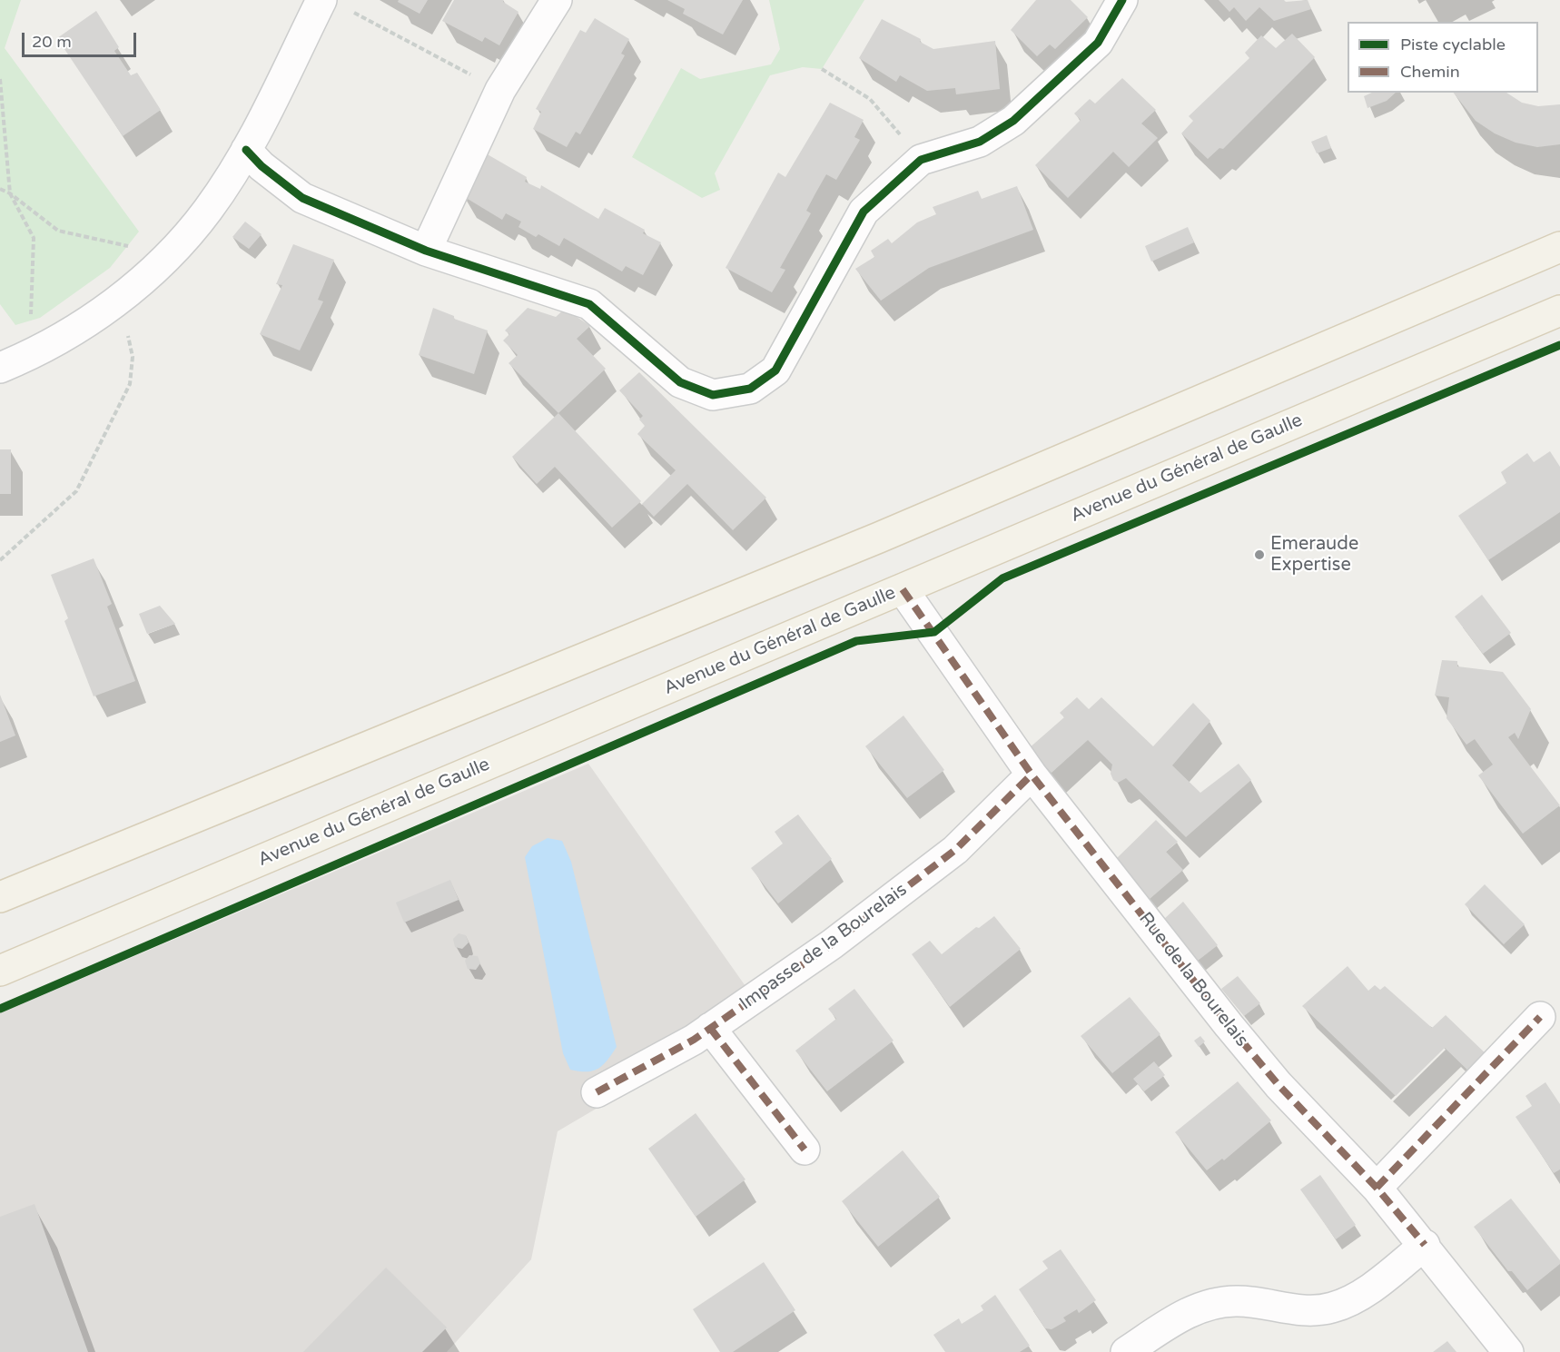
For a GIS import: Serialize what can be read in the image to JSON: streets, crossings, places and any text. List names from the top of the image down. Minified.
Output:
{"streets":{"main road":["Avenue du Général de Gaulle"],"street":["Impasse de la Bourelais","Rue de la Bourelais"]},"crossings":[["Avenue du Général de Gaulle","Rue de la Bourelais"],["Impasse de la Bourelais","Rue de la Bourelais"]],"places":["Emeraude Expertise"],"legend":["Piste cyclable","Chemin"],"scale_bar":"20 m"}
